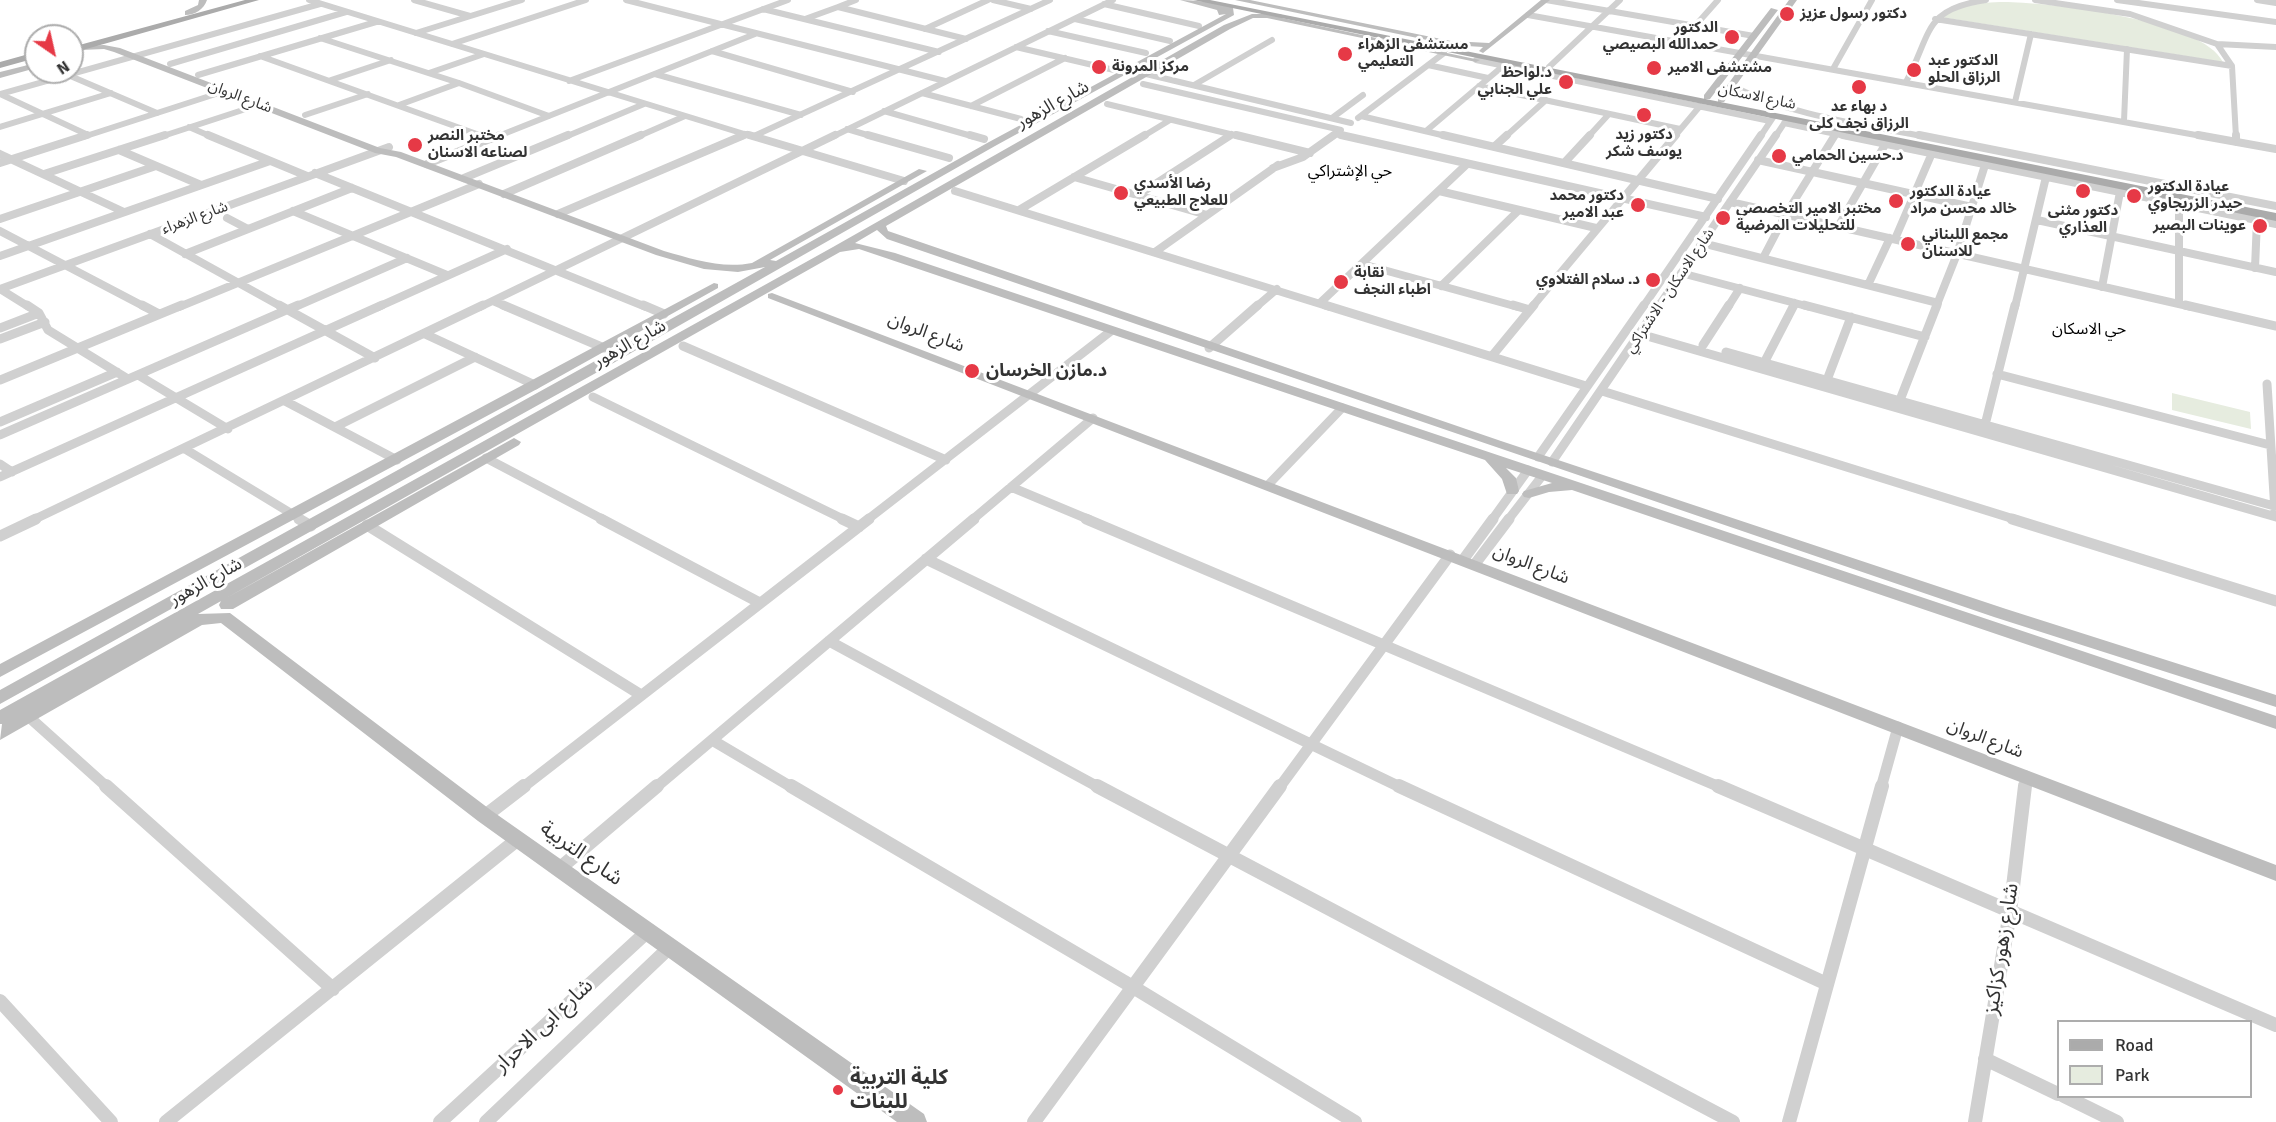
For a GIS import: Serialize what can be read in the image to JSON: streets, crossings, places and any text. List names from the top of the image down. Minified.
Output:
{"streets":{"main road":["شارع الروان","شارع الاسكان","شارع الزهور","شارع التربية"],"street":["شارع الزهراء","شارع الاسكان - الاشتراكي","شارع زهور كزاكيز","شارع ابی الاحرار"]},"crossings":[["شارع الروان","شارع الزهور"],["شارع الروان","شارع الزهراء"],["شارع الروان","شارع زهور كزاكيز"],["شارع الاسكان","شارع الزهور"],["شارع الاسكان","شارع الاسكان - الاشتراكي"],["شارع التربية","شارع ابی الاحرار"]],"districts":["حي الإشتراكي","حي الاسكان"],"places":["دكتور رسول عزيز","الدكتور حمدالله البصيصي","مستشفى الزهراء التعليمي","مركز المرونة","مشتشفى الامير","الدكتور عبد الرزاق الحلو","د.لواحظ علي الجنابي","د بهاء عد الرزاق نجف كلى","دكتور زيد يوسف شكر","مختبر النصر لصناعه الاسنان","د.حسين الحمامي","دكتور مثنى العذاري","رضا الأسدي للعلاج الطبيعي","عيادة الدكتور حيدر الزريجاوي","عيادة الدكتور خالد محسن مراد","دكتور محمد عبد الامير","مختبر الامير التخصصي للتحليلات المرضية","عوينات البصير","مجمع اللبناني للاسنان","د. سلام الفتلاوي","نقابة اطباء النجف","د.مازن الخرسان","كلية التربية للبنات"],"legend":["Road","Park"],"north":"bottom right"}
